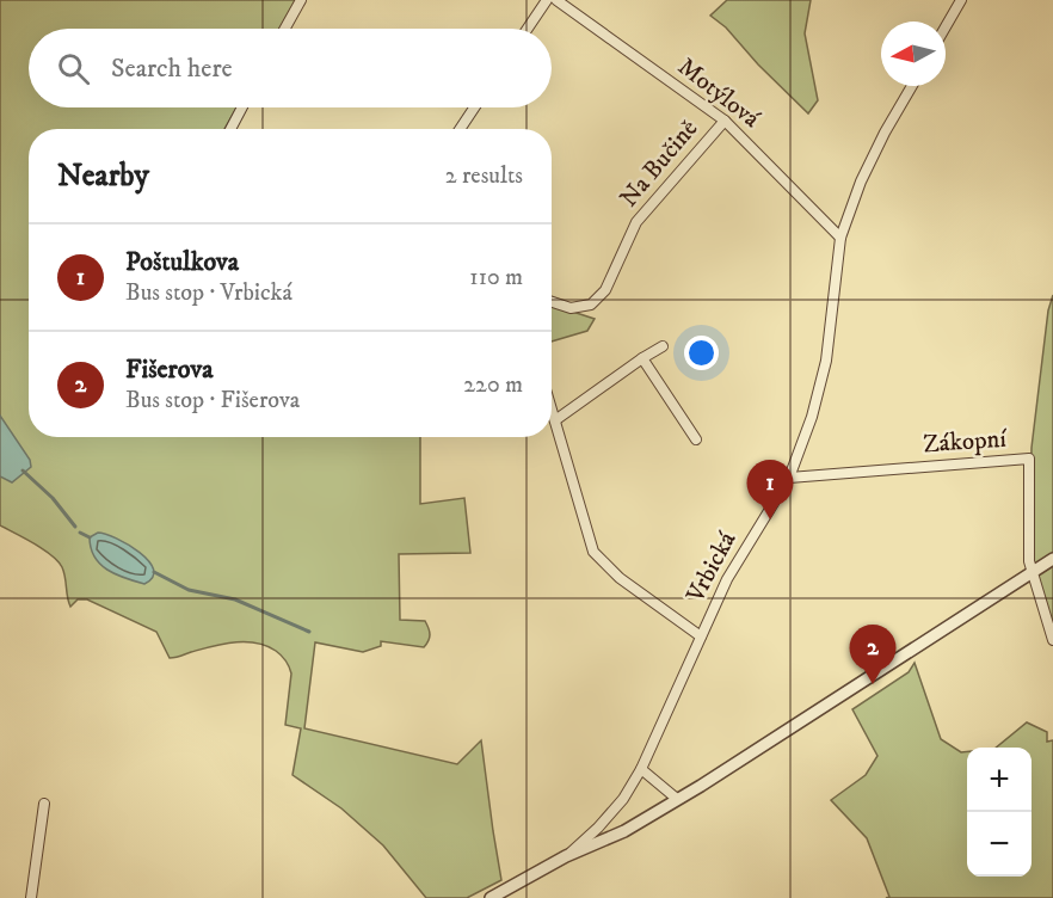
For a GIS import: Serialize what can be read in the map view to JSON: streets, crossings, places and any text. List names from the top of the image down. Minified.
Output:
{"streets":{"street":["Motýlová","Na Bučině","Zákopní","Vrbická"]},"crossings":[["Motýlová","Na Bučině"],["Motýlová","Vrbická"],["Zákopní","Vrbická"]],"north":"left","page":{"search":"Search here","heading":["Nearby","2 results"],"list":[{"mark":"1","name":"Poštulkova","note":"Bus stop · Vrbická","value":"110 m"},{"mark":"2","name":"Fišerova","note":"Bus stop · Fišerova","value":"220 m"}],"pins":["1","2"],"map_buttons":["+","−"]}}
